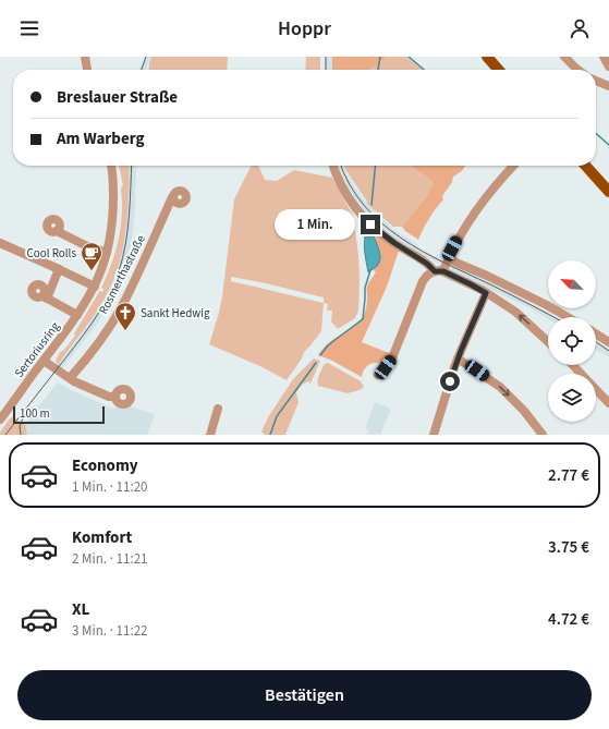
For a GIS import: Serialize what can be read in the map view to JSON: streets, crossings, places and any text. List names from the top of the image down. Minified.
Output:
{"streets":{"street":["Rosmerthastraße","Sertoriusring"]},"places":{"cafe":["Cool Rolls"],"church":["Sankt Hedwig"]},"scale_bar":"100 m","north":"top left","page":{"header":"Hoppr","banner":["Breslauer Straße","Am Warberg"],"bubble":"1 Min.","scale":"100 m","list":[{"name":"Economy","note":"1 Min. · 11:20","value":"2.77 €"},{"name":"Komfort","note":"2 Min. · 11:21","value":"3.75 €"},{"name":"XL","note":"3 Min. · 11:22","value":"4.72 €"}],"buttons":"Bestätigen"}}
